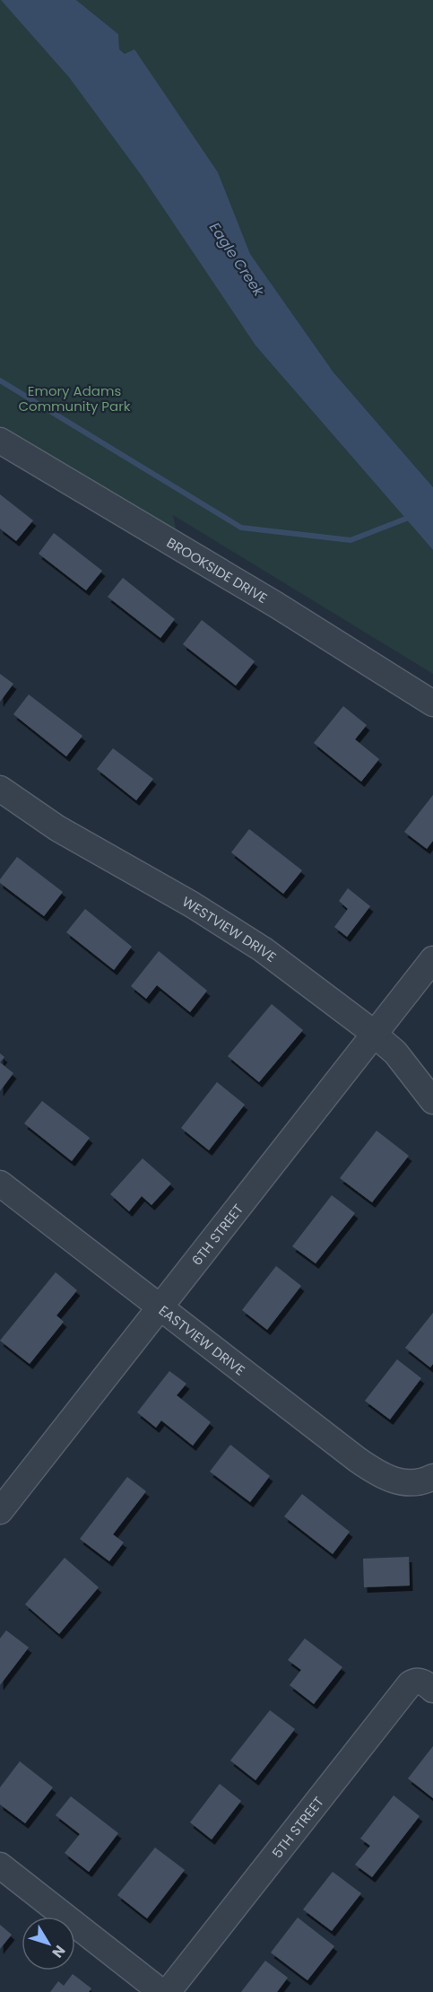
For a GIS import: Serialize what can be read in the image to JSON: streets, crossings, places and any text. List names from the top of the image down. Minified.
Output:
{"streets":{"street":["BROOKSIDE DRIVE","WESTVIEW DRIVE","6TH STREET","EASTVIEW DRIVE","5TH STREET"]},"crossings":[["WESTVIEW DRIVE","6TH STREET"],["6TH STREET","EASTVIEW DRIVE"]],"water":["Eagle Creek"],"parks":["Emory Adams Community Park"],"north":"bottom right"}
